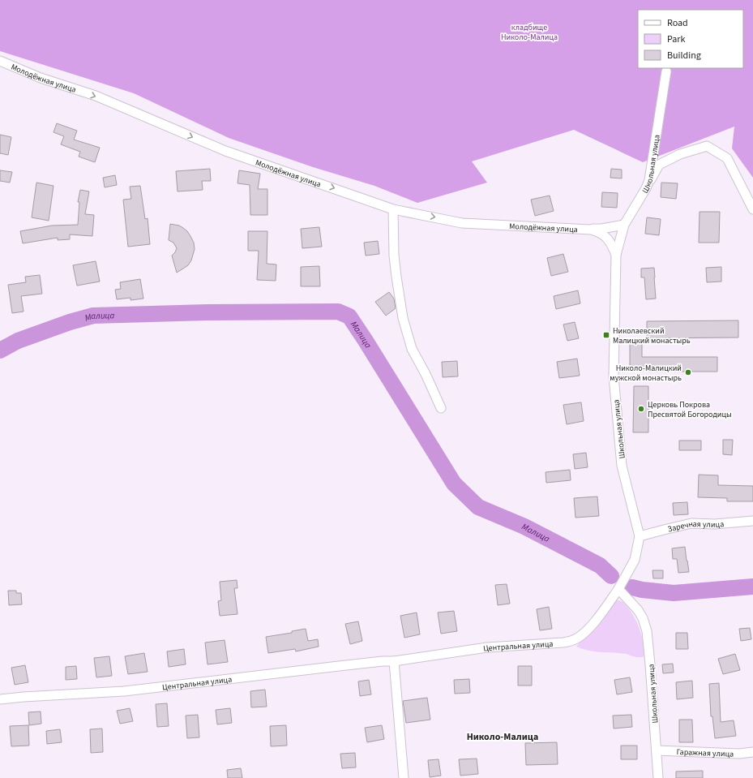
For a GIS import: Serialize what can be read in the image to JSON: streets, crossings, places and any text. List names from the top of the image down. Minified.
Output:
{"streets":{"street":["Молодёжная улица","Школьная улица","Заречная улица","Центральная улица","Гаражная улица"]},"crossings":[["Молодёжная улица","Школьная улица"],["Школьная улица","Заречная улица"],["Школьная улица","Центральная улица"],["Школьная улица","Гаражная улица"]],"one_way":["Молодёжная улица"],"districts":["Николо-Малица"],"water":["Малица"],"parks":["кладбище Николо-Малица"],"places":{"transit":["Николаевский Малицкий монастырь"],"other":["Николо-Малицкий мужской монастырь","Церковь Покрова Пресвятой Богородицы"]},"legend":["Road","Park","Building"]}
